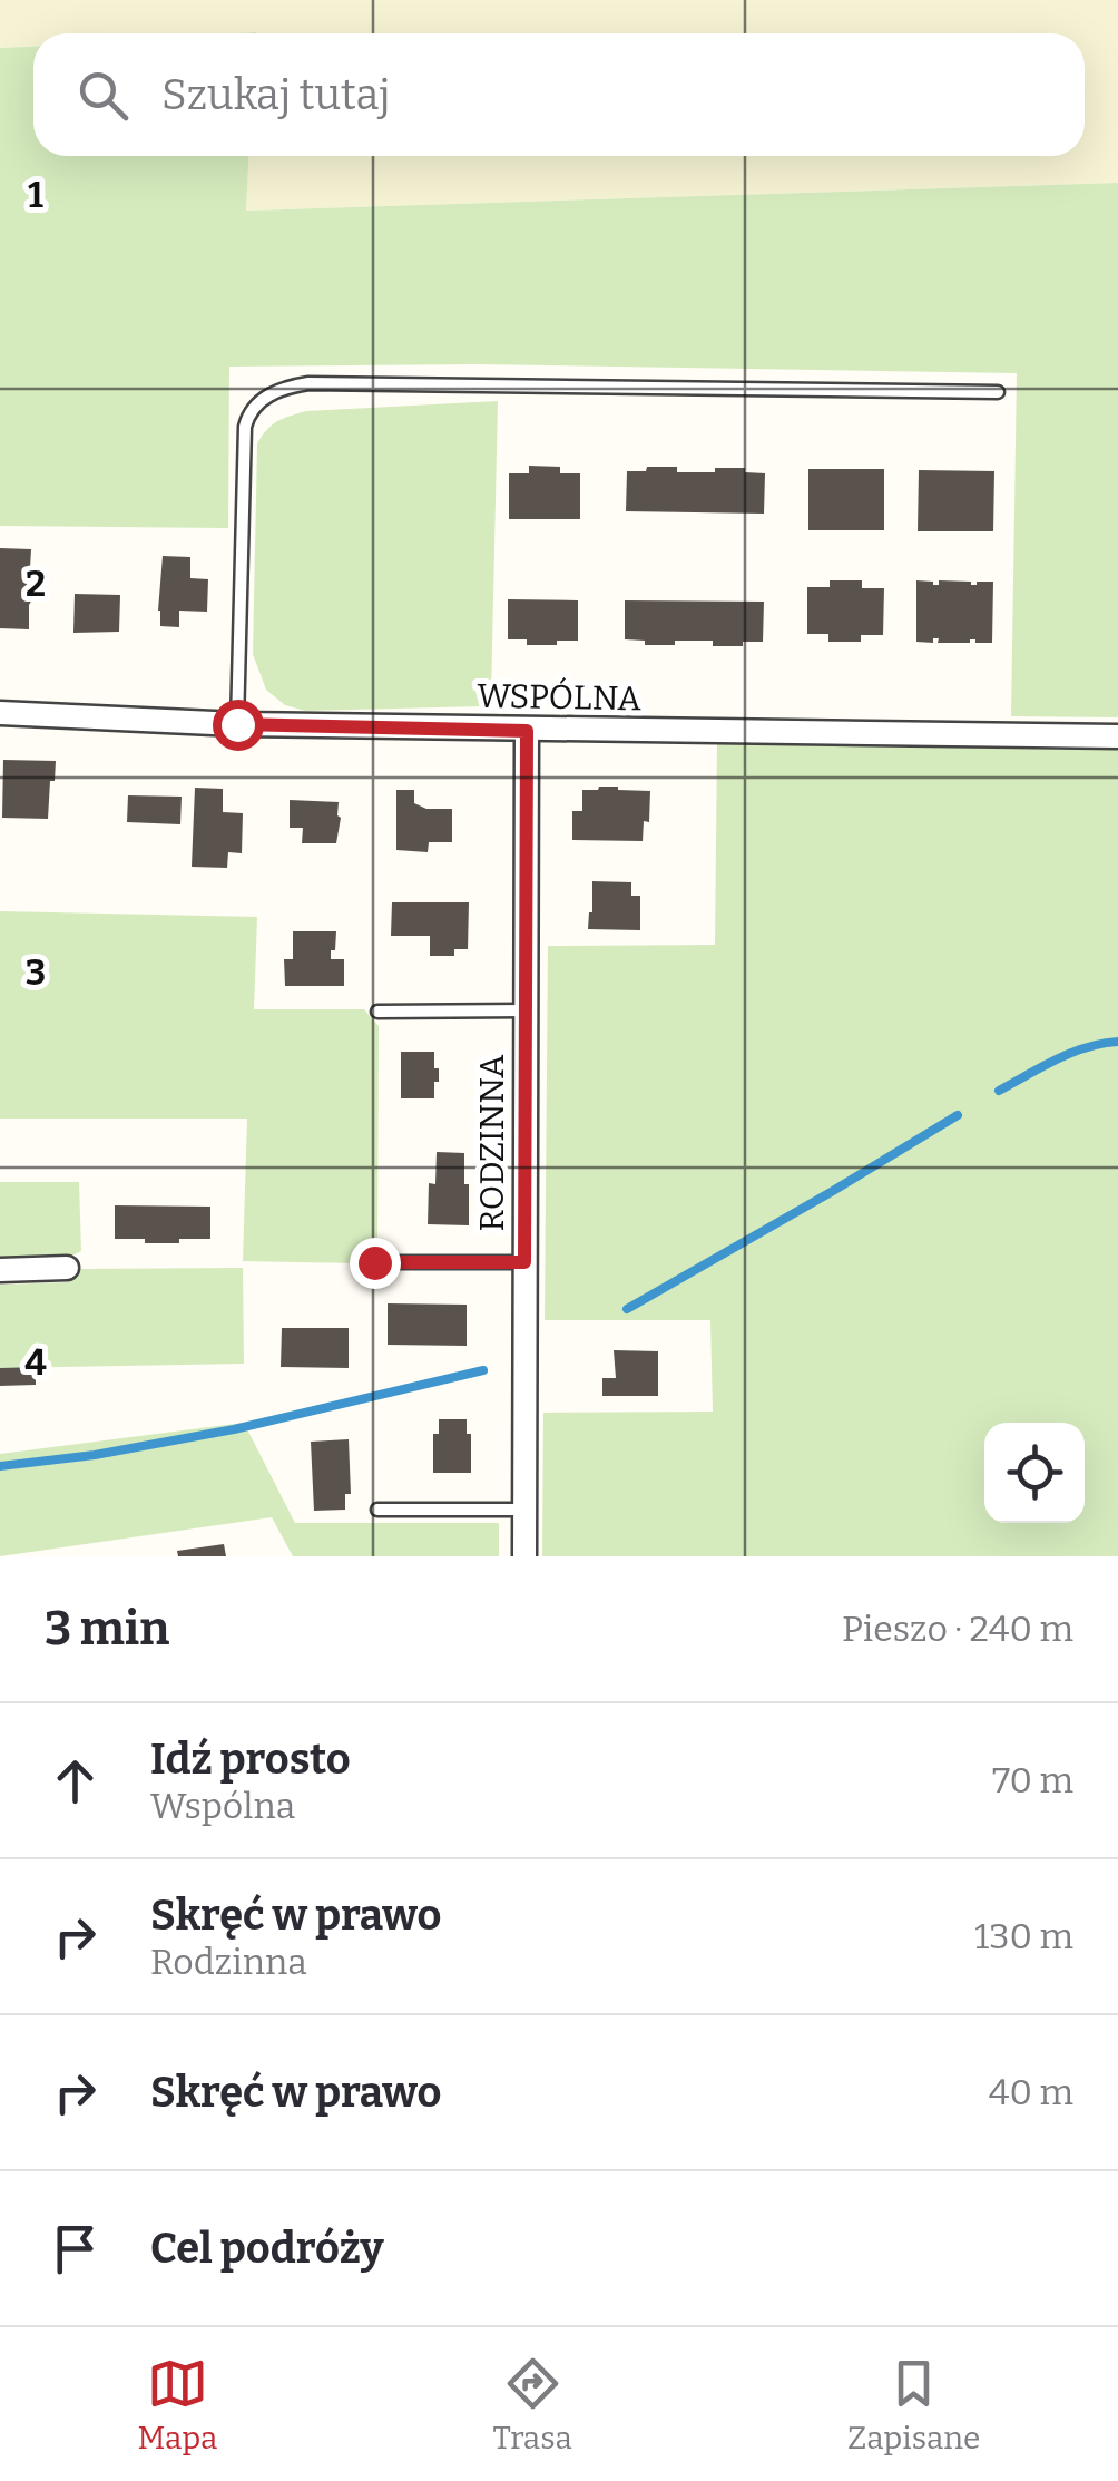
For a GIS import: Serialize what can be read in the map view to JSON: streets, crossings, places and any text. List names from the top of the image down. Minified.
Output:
{"streets":{"street":["WSPÓLNA","RODZINNA"]},"crossings":[["WSPÓLNA","RODZINNA"]],"page":{"search":"Szukaj tutaj","heading":["3 min","Pieszo · 240 m"],"list":[["Idź prosto","Wspólna","70 m"],["Skręć w prawo","Rodzinna","130 m"],["Skręć w prawo","40 m"],"Cel podróży"],"nav":["Mapa","Trasa","Zapisane"]},"grid":{"rows":["1","2","3","4"]}}
